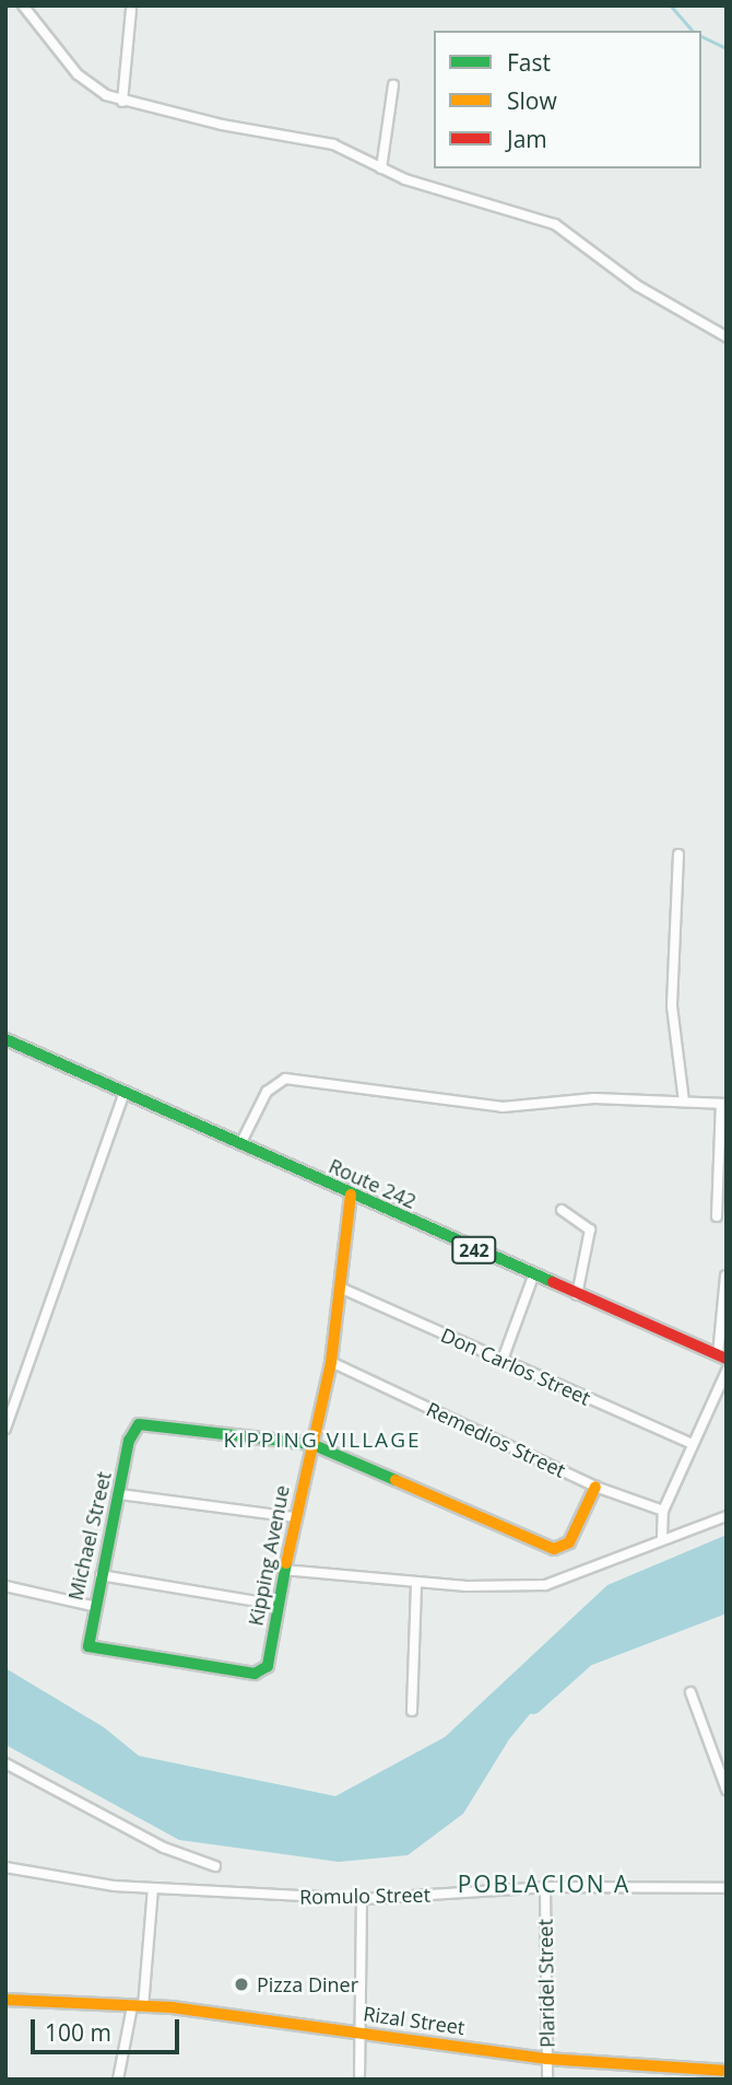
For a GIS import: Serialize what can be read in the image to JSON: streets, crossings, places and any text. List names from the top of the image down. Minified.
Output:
{"streets":{"street":["Route 242","242","Don Carlos Street","Remedios Street","Michael Street","Kipping Avenue","Romulo Street","Plaridel Street","Rizal Street"]},"crossings":[["Don Carlos Street","Kipping Avenue"],["Remedios Street","Kipping Avenue"],["Michael Street","Kipping Avenue"],["Romulo Street","Plaridel Street"],["Plaridel Street","Rizal Street"]],"districts":["KIPPING VILLAGE","POBLACION A"],"places":["Pizza Diner"],"legend":["Fast","Slow","Jam"],"scale_bar":"100 m"}
